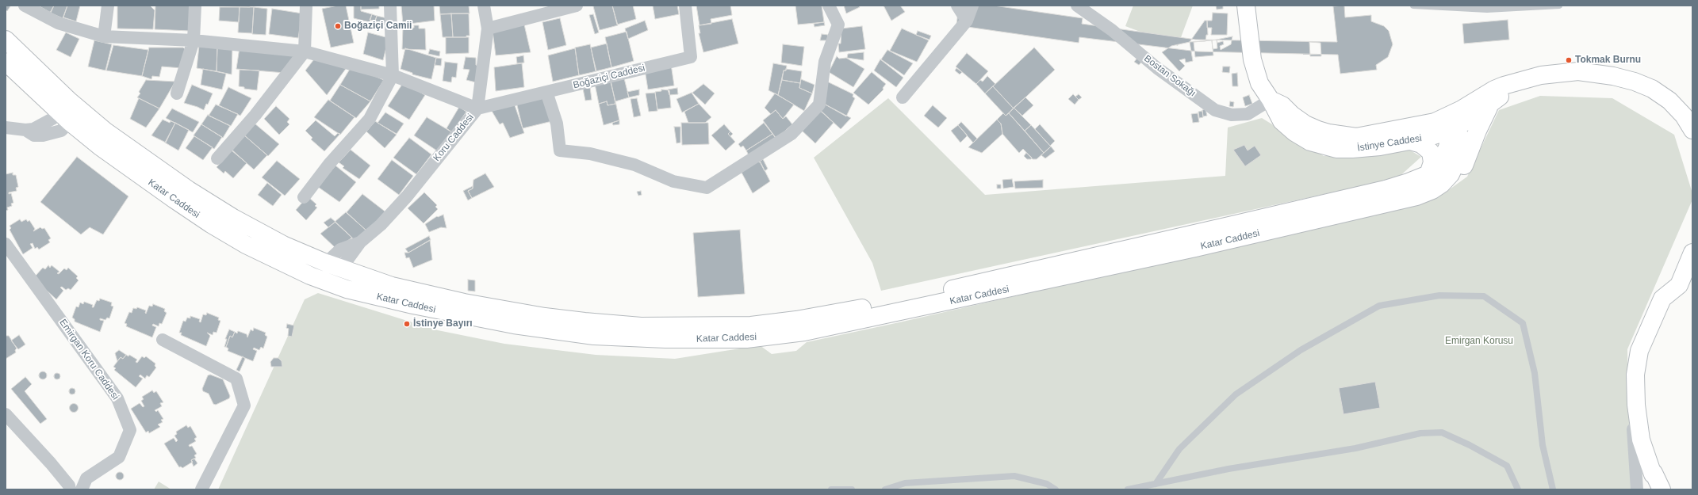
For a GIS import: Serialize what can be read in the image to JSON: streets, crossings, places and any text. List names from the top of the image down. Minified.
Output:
{"streets":{"main road":["İstinye Caddesi","Katar Caddesi"],"street":["Bostan Sokağı","Boğaziçi Caddesi","Koru Caddesi","Emirgan Koru Caddesi"]},"crossings":[["Bostan Sokağı","İstinye Caddesi"],["Boğaziçi Caddesi","Koru Caddesi"],["Koru Caddesi","Katar Caddesi"],["İstinye Caddesi","Katar Caddesi"]],"parks":["Emirgan Korusu"],"places":["Boğaziçi Camii","Tokmak Burnu","İstinye Bayırı"]}
